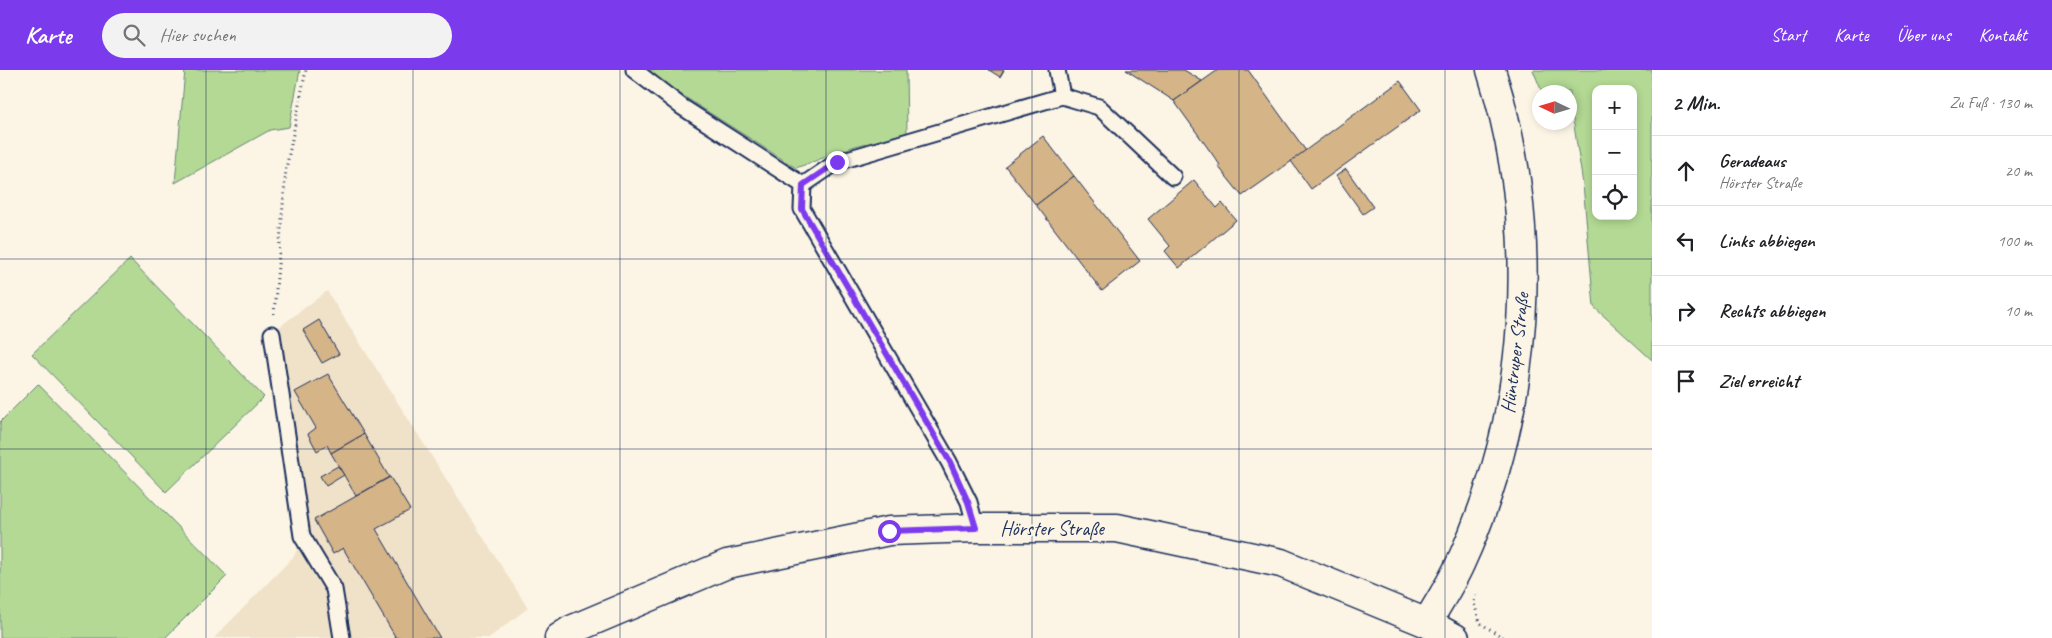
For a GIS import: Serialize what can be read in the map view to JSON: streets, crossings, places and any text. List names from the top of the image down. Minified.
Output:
{"streets":{"street":["Hüntruper Straße","Hörster Straße"]},"crossings":[["Hüntruper Straße","Hörster Straße"]],"north":"left","page":{"header":"Karte","search":"Hier suchen","nav":["Start","Karte","Über uns","Kontakt"],"heading":["2 Min.","Zu Fuß · 130 m"],"map_buttons":["+","−"],"list":[["Geradeaus","Hörster Straße","20 m"],["Links abbiegen","100 m"],["Rechts abbiegen","10 m"],"Ziel erreicht"]}}
